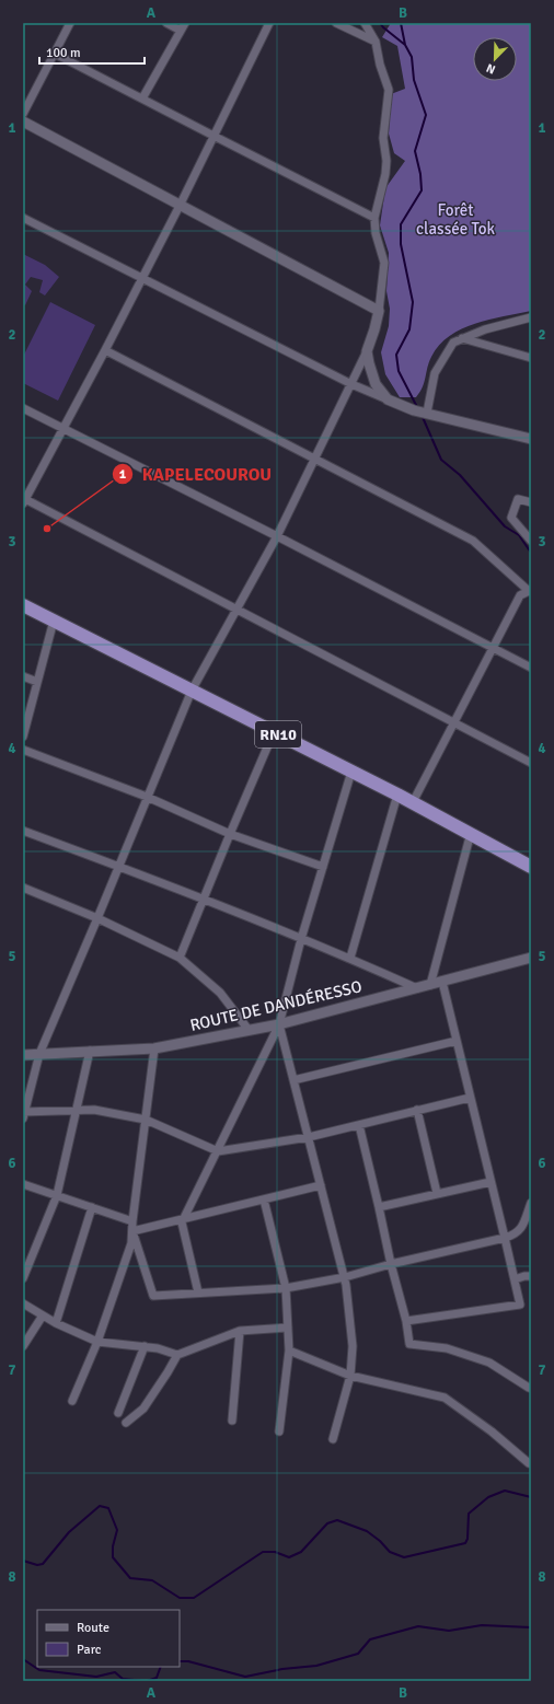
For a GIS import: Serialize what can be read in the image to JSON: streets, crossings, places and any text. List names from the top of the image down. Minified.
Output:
{"streets":{"highway":["RN10"],"street":["ROUTE DE DANDÉRESSO"]},"parks":["Forêt classée Tok"],"places":["KAPELECOUROU"],"legend":["Route","Parc"],"scale_bar":"100 m","north":"bottom left","grid":{"columns":["A","B"],"rows":["1","2","3","4","5","6","7","8"]}}
